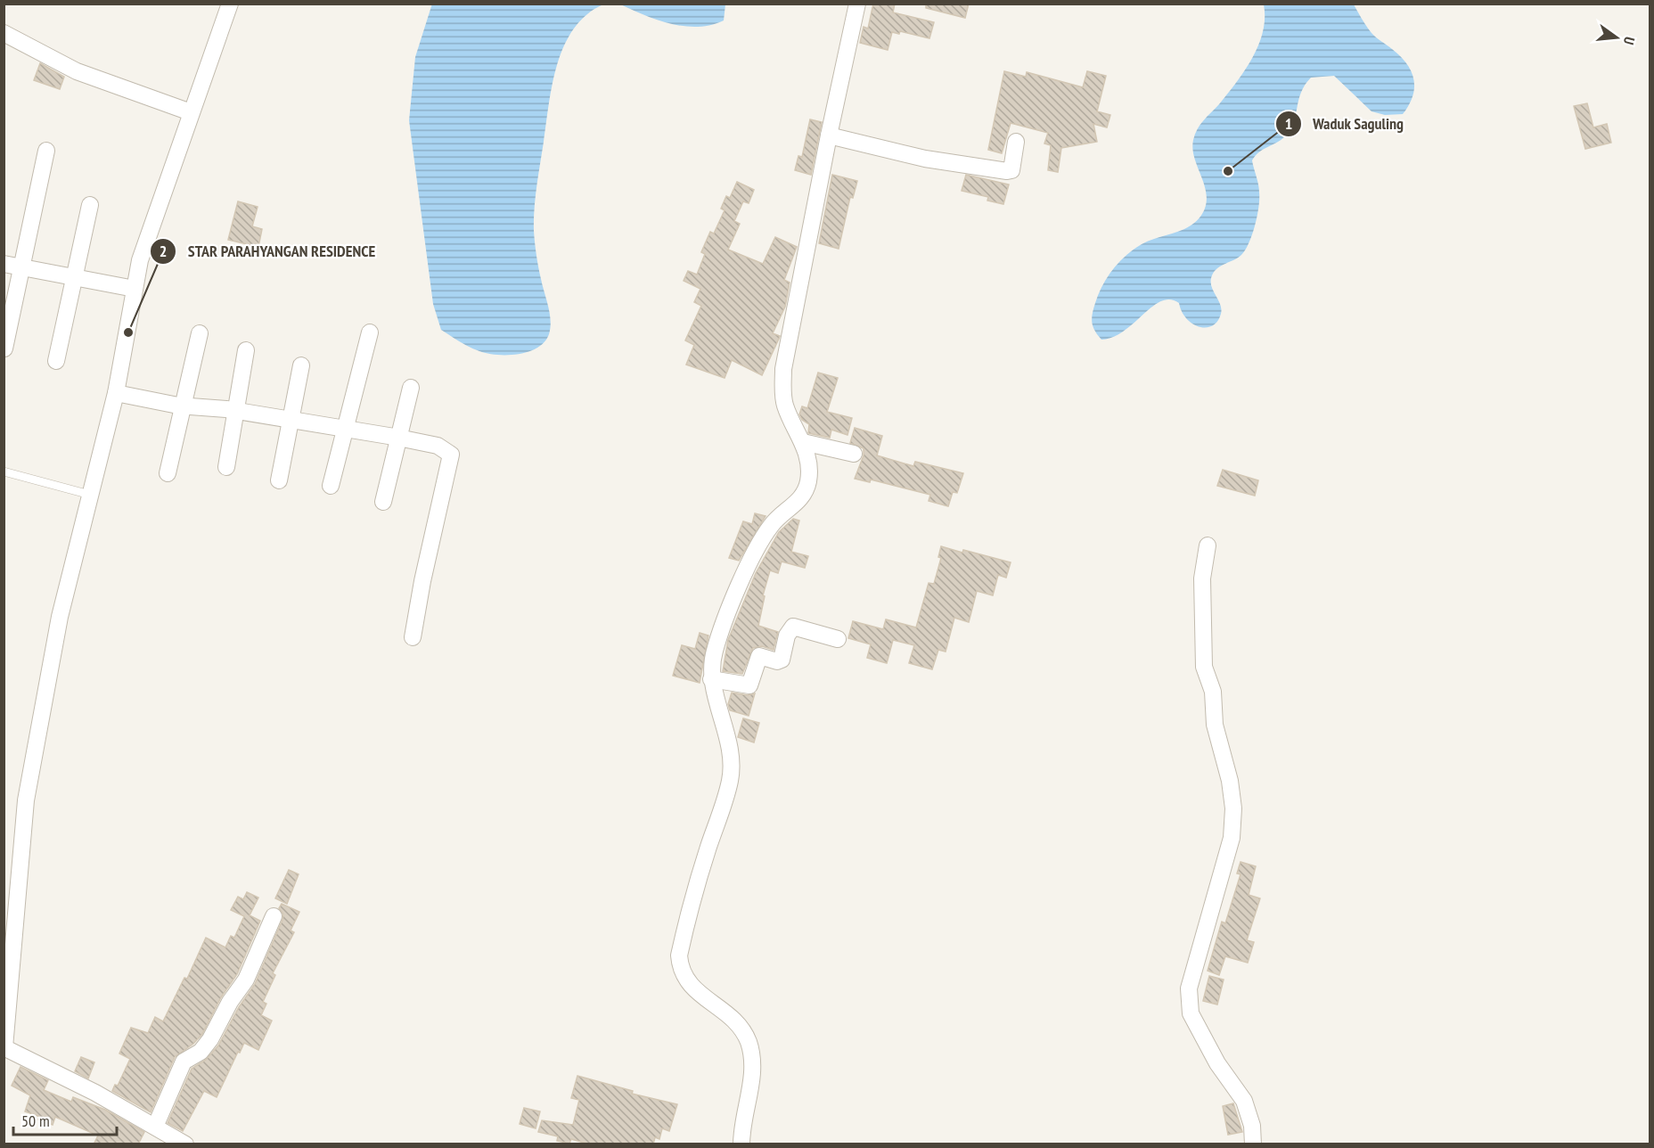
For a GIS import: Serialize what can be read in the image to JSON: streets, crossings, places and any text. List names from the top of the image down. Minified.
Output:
{"places":["Waduk Saguling","STAR PARAHYANGAN RESIDENCE"],"scale_bar":"50 m","north":"right"}
